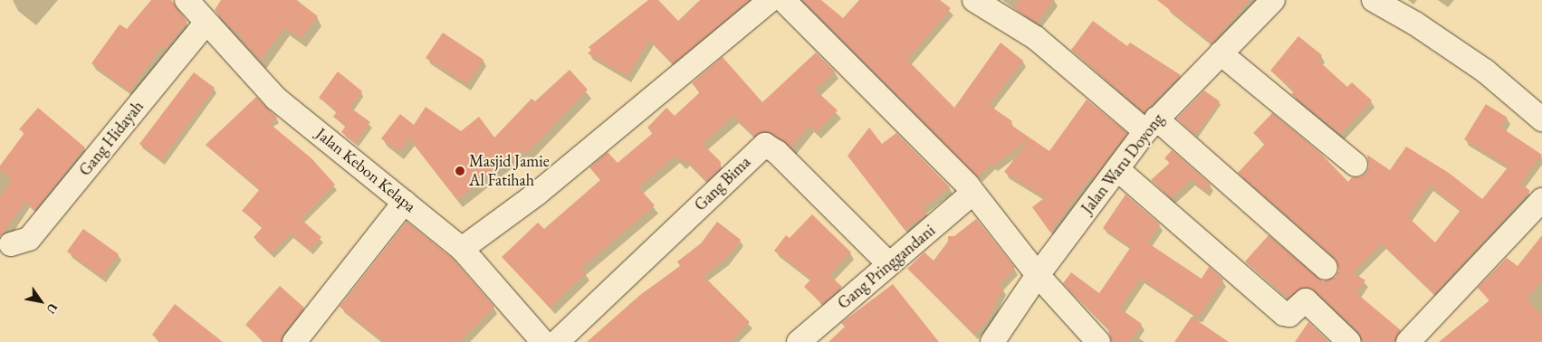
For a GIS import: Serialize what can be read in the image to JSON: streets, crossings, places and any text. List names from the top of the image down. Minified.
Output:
{"streets":{"street":["Gang Hidayah","Jalan Waru Doyong","Jalan Kebon Kelapa","Gang Bima","Gang Pringgandani"]},"crossings":[["Gang Hidayah","Jalan Kebon Kelapa"],["Gang Bima","Gang Pringgandani"]],"places":["Masjid Jamie Al Fatihah"],"north":"bottom right"}
